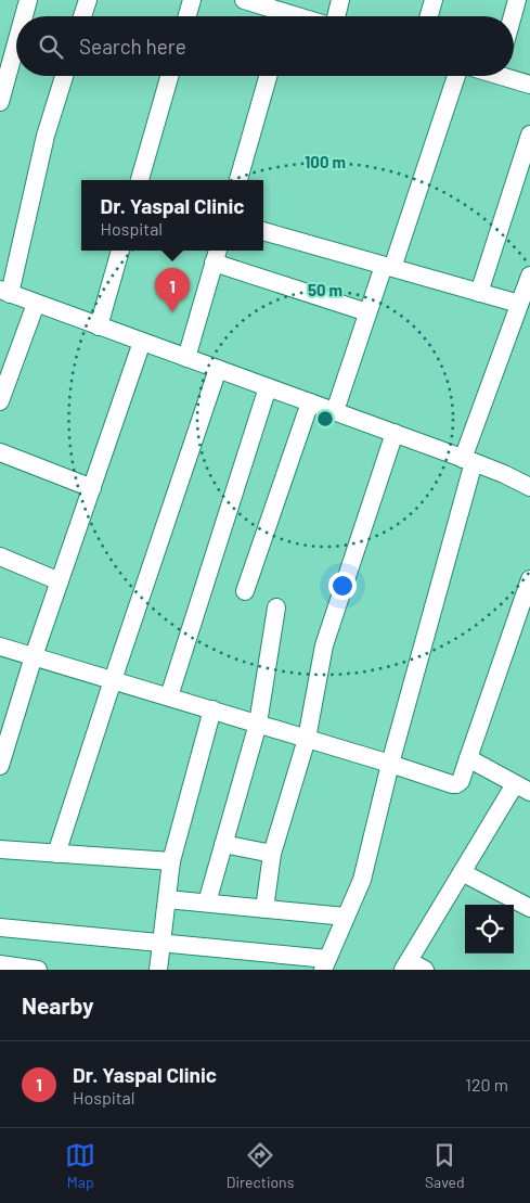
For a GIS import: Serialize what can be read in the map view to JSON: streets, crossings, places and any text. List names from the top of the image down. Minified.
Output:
{"page":{"search":"Search here","popup":["Dr. Yaspal Clinic","Hospital"],"pins":"1","heading":"Nearby","list":[{"mark":"1","name":"Dr. Yaspal Clinic","note":"Hospital","value":"120 m"}],"nav":["Map","Directions","Saved"]},"rings":["100 m","50 m"]}
